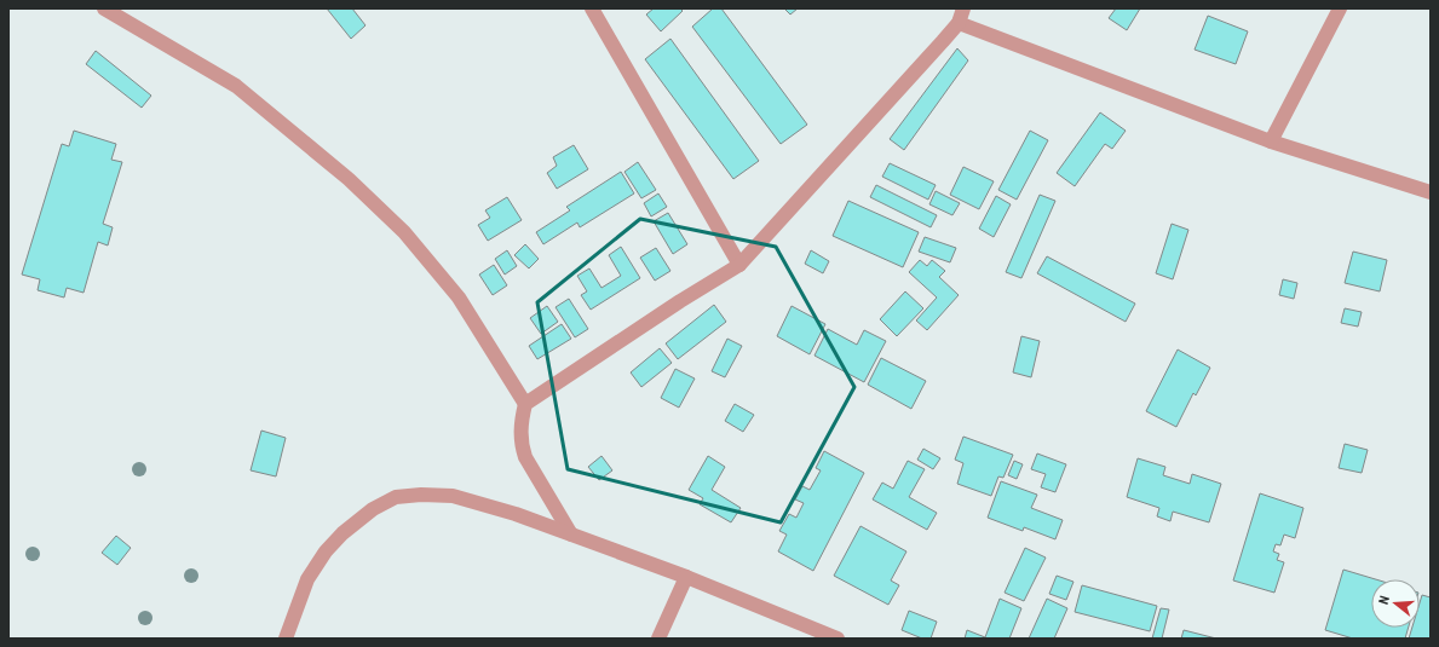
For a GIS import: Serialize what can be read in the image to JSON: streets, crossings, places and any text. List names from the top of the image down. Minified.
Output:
{"north":"left"}
